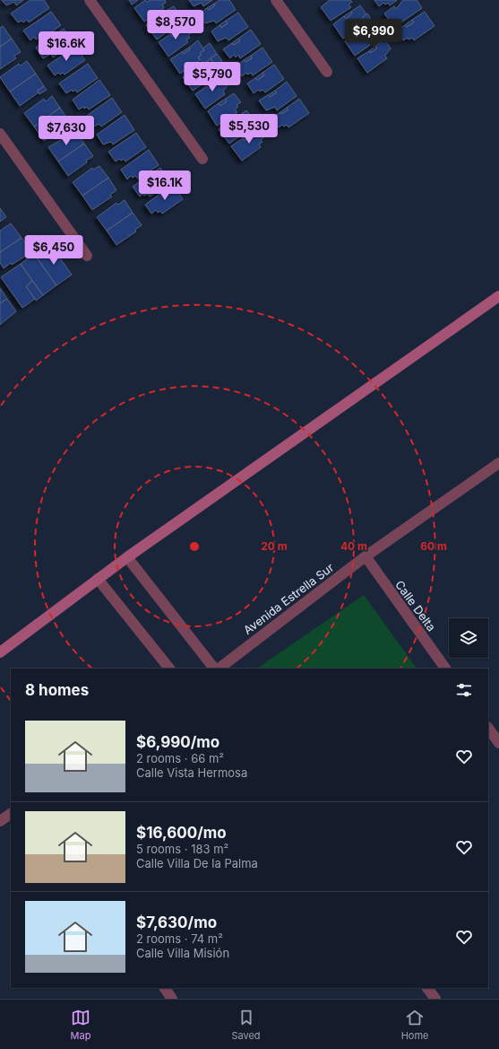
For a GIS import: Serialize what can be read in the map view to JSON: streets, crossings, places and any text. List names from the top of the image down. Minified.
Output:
{"streets":{"street":["Avenida Estrella Sur","Calle Delta"]},"crossings":[["Avenida Estrella Sur","Calle Delta"]],"page":{"price":["$8,570","$6,990","$16.6K","$5,790","$5,530","$7,630","$16.1K","$6,450"],"heading":"8 homes","list":[{"name":"$6,990/mo","note":"2 rooms · 66 m² · Calle Vista Hermosa"},{"name":"$16,600/mo","note":"5 rooms · 183 m² · Calle Villa De la Palma"},{"name":"$7,630/mo","note":"2 rooms · 74 m² · Calle Villa Misión"}],"tabs":["Map","Saved","Home"]},"rings":["20 m","40 m","60 m"]}
